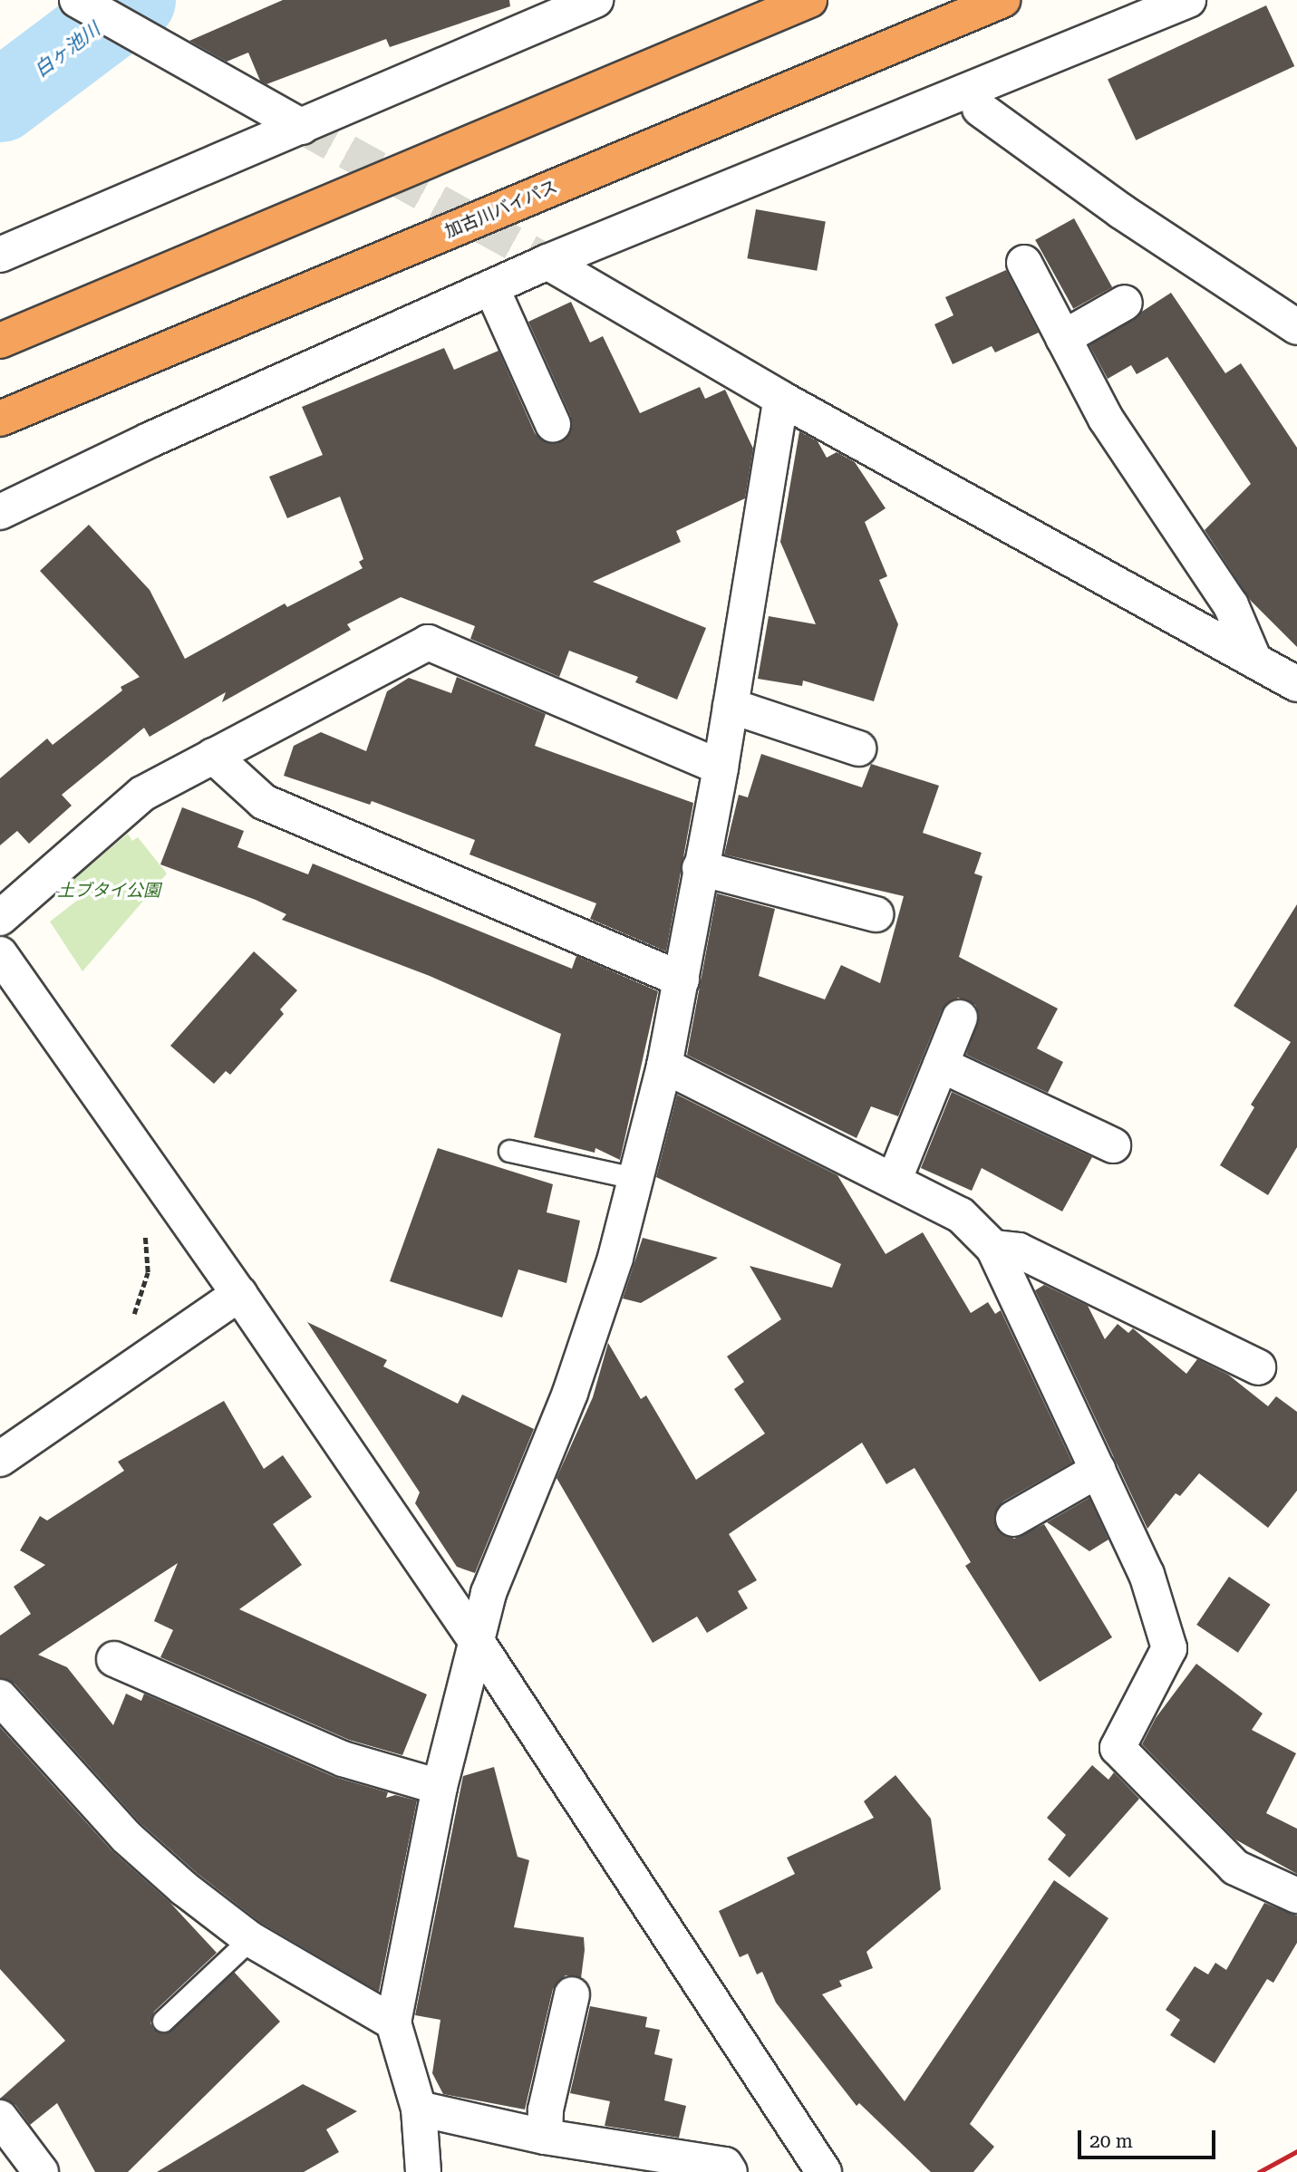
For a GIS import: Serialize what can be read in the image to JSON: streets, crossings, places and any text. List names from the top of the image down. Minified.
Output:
{"streets":{"highway":["加古川バイパス"]},"water":["白ヶ池川"],"parks":["土ブタイ公園"],"scale_bar":"20 m"}
